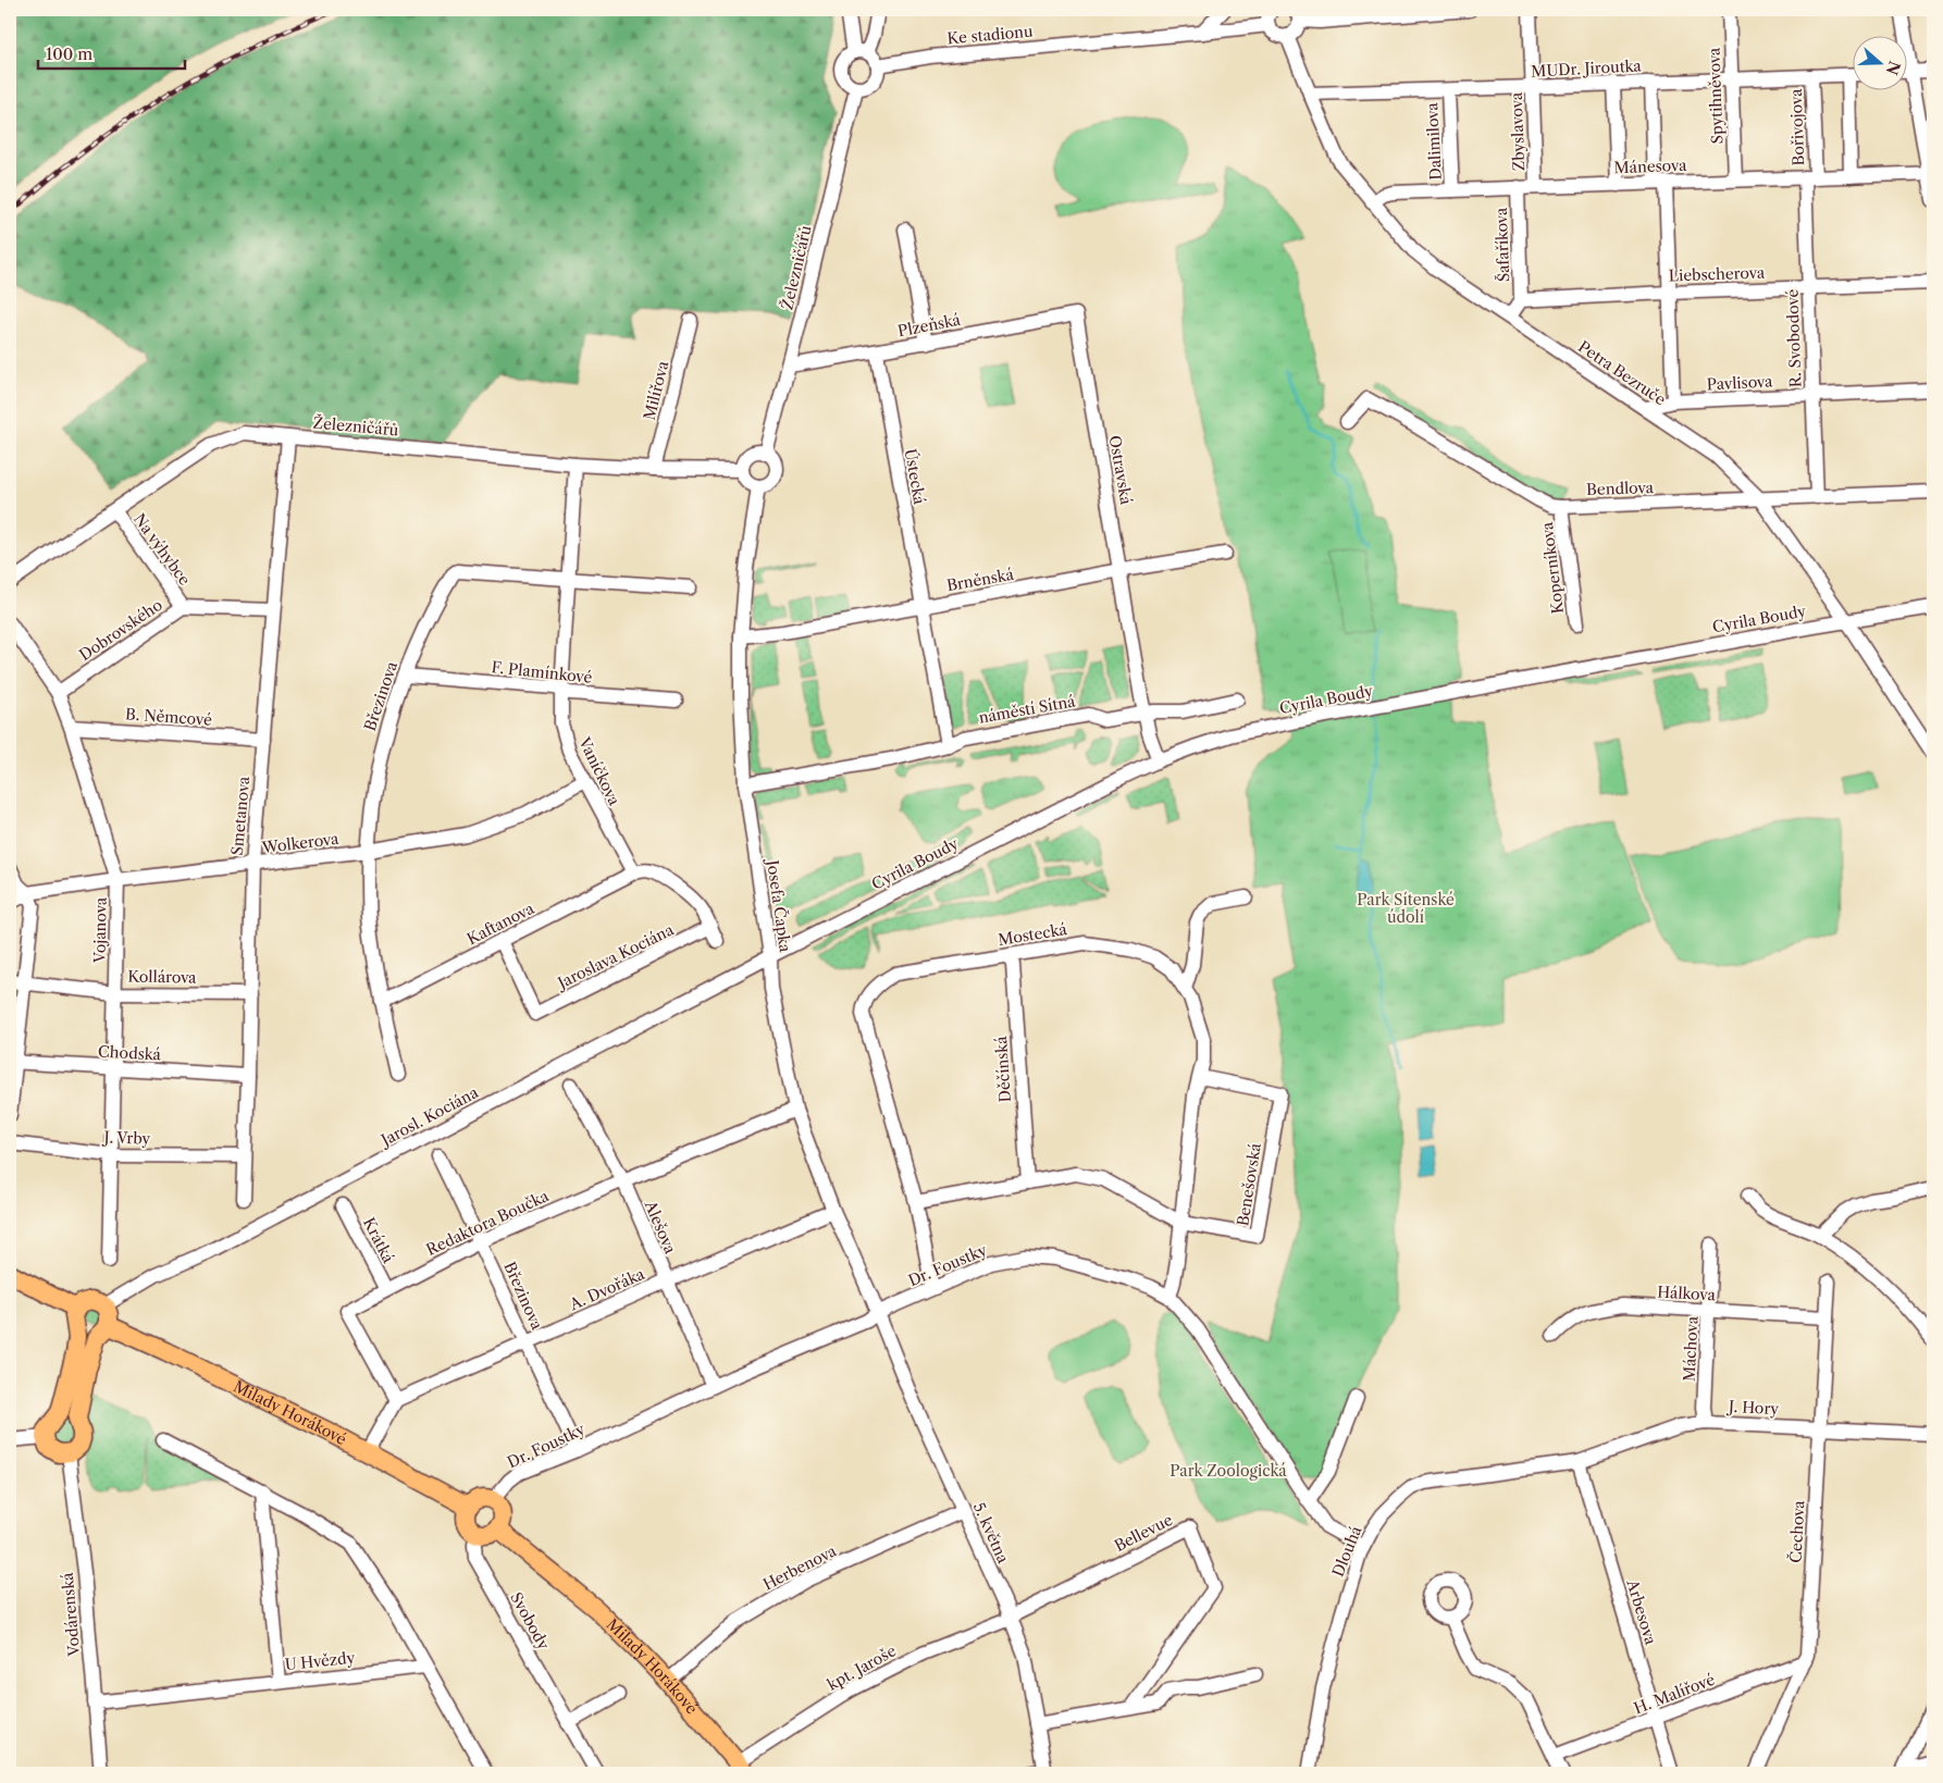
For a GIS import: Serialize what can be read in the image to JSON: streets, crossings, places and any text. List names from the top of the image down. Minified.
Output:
{"streets":{"main road":["Milady Horákové"],"street":["Ke stadionu","MUDr. Jiroutka","Spytihněvova","Bořivojova","Zbyslavova","Dalimilova","Mánesova","Šafaříkova","Železničářů","Liebscherova","Plzeňská","R. Svobodové","Petra Bezruče","Pavlisova","Milířova","Ostravská","Ústecká","Bendlova","Na výhybce","Koperníkova","Brněnská","Cyrila Boudy","Dobrovského","F. Plamínkové","Březinova","náměstí Sítná","B. Němcové","Vaníčkova","Smetanova","Wolkerova","Josefa Čapka","Kaftanova","Vojanova","Mostecká","Jaroslava Kociána","Kollárova","Chodská","Děčínská","Jarosl. Kociána","J. Vrby","Benešovská","Redaktora Boučka","Alešova","Krátká","Dr. Foustky","A. Dvořáka","Hálkova","Máchova","J. Hory","Čechova","5. května","Bellevue","Dlouhá","Herbenova","Arbesova","Vodárenská","Svobody","U Hvězdy","kpt. Jaroše","H. Malířové"]},"crossings":[["Ke stadionu","Železničářů"],["MUDr. Jiroutka","Spytihněvova"],["MUDr. Jiroutka","Bořivojova"],["MUDr. Jiroutka","Zbyslavova"],["MUDr. Jiroutka","Dalimilova"],["MUDr. Jiroutka","Petra Bezruče"],["Spytihněvova","Mánesova"],["Bořivojova","Mánesova"],["Bořivojova","R. Svobodové"],["Zbyslavova","Mánesova"],["Dalimilova","Mánesova"],["Mánesova","Šafaříkova"],["Mánesova","R. Svobodové"],["Mánesova","Petra Bezruče"],["Šafaříkova","Liebscherova"],["Železničářů","Plzeňská"],["Železničářů","Milířova"],["Železničářů","Na výhybce"],["Železničářů","Vaníčkova"],["Železničářů","Smetanova"],["Železničářů","Josefa Čapka"],["Liebscherova","R. Svobodové"],["Plzeňská","Ostravská"],["Plzeňská","Ústecká"],["R. Svobodové","Pavlisova"],["R. Svobodové","Bendlova"],["Petra Bezruče","Pavlisova"],["Petra Bezruče","Bendlova"],["Petra Bezruče","Cyrila Boudy"],["Ostravská","Brněnská"],["Ostravská","náměstí Sítná"],["Ústecká","Brněnská"],["Bendlova","Koperníkova"],["Na výhybce","Dobrovského"],["Brněnská","Josefa Čapka"],["Cyrila Boudy","Josefa Čapka"],["Cyrila Boudy","Jarosl. Kociána"],["Dobrovského","Smetanova"],["Dobrovského","Vojanova"],["F. Plamínkové","Březinova"],["F. Plamínkové","Vaníčkova"],["Březinova","Vaníčkova"],["Březinova","Wolkerova"],["Březinova","Kaftanova"],["Březinova","Redaktora Boučka"],["Březinova","Dr. Foustky"],["Březinova","A. Dvořáka"],["náměstí Sítná","Josefa Čapka"],["B. Němcové","Smetanova"],["B. Němcové","Vojanova"],["Vaníčkova","Wolkerova"],["Vaníčkova","Kaftanova"],["Smetanova","Wolkerova"],["Smetanova","Kollárova"],["Smetanova","Chodská"],["Smetanova","J. Vrby"],["Wolkerova","Vojanova"],["Josefa Čapka","Jarosl. Kociána"],["Josefa Čapka","Redaktora Boučka"],["Josefa Čapka","Dr. Foustky"],["Josefa Čapka","A. Dvořáka"],["Josefa Čapka","5. května"],["Kaftanova","Jaroslava Kociána"],["Vojanova","Kollárova"],["Vojanova","Chodská"],["Vojanova","J. Vrby"],["Mostecká","Děčínská"],["Mostecká","Benešovská"],["Mostecká","Dr. Foustky"],["Děčínská","Benešovská"],["Redaktora Boučka","Alešova"],["Redaktora Boučka","Krátká"],["Redaktora Boučka","A. Dvořáka"],["Alešova","Dr. Foustky"],["Alešova","A. Dvořáka"],["Dr. Foustky","Milady Horákové"],["Dr. Foustky","5. května"],["Dr. Foustky","Dlouhá"],["Dr. Foustky","Svobody"],["Hálkova","Máchova"],["Hálkova","Čechova"],["Máchova","J. Hory"],["J. Hory","Čechova"],["J. Hory","Dlouhá"],["J. Hory","Arbesova"],["Milady Horákové","Herbenova"],["Milady Horákové","Svobody"],["Milady Horákové","kpt. Jaroše"],["Čechova","H. Malířové"],["5. května","Bellevue"],["5. května","Herbenova"],["5. května","kpt. Jaroše"],["Bellevue","kpt. Jaroše"],["Dlouhá","Arbesova"],["Arbesova","H. Malířové"],["Vodárenská","U Hvězdy"]],"parks":["Park Sítenské údolí","Park Zoologická"],"scale_bar":"100 m","north":"right"}
